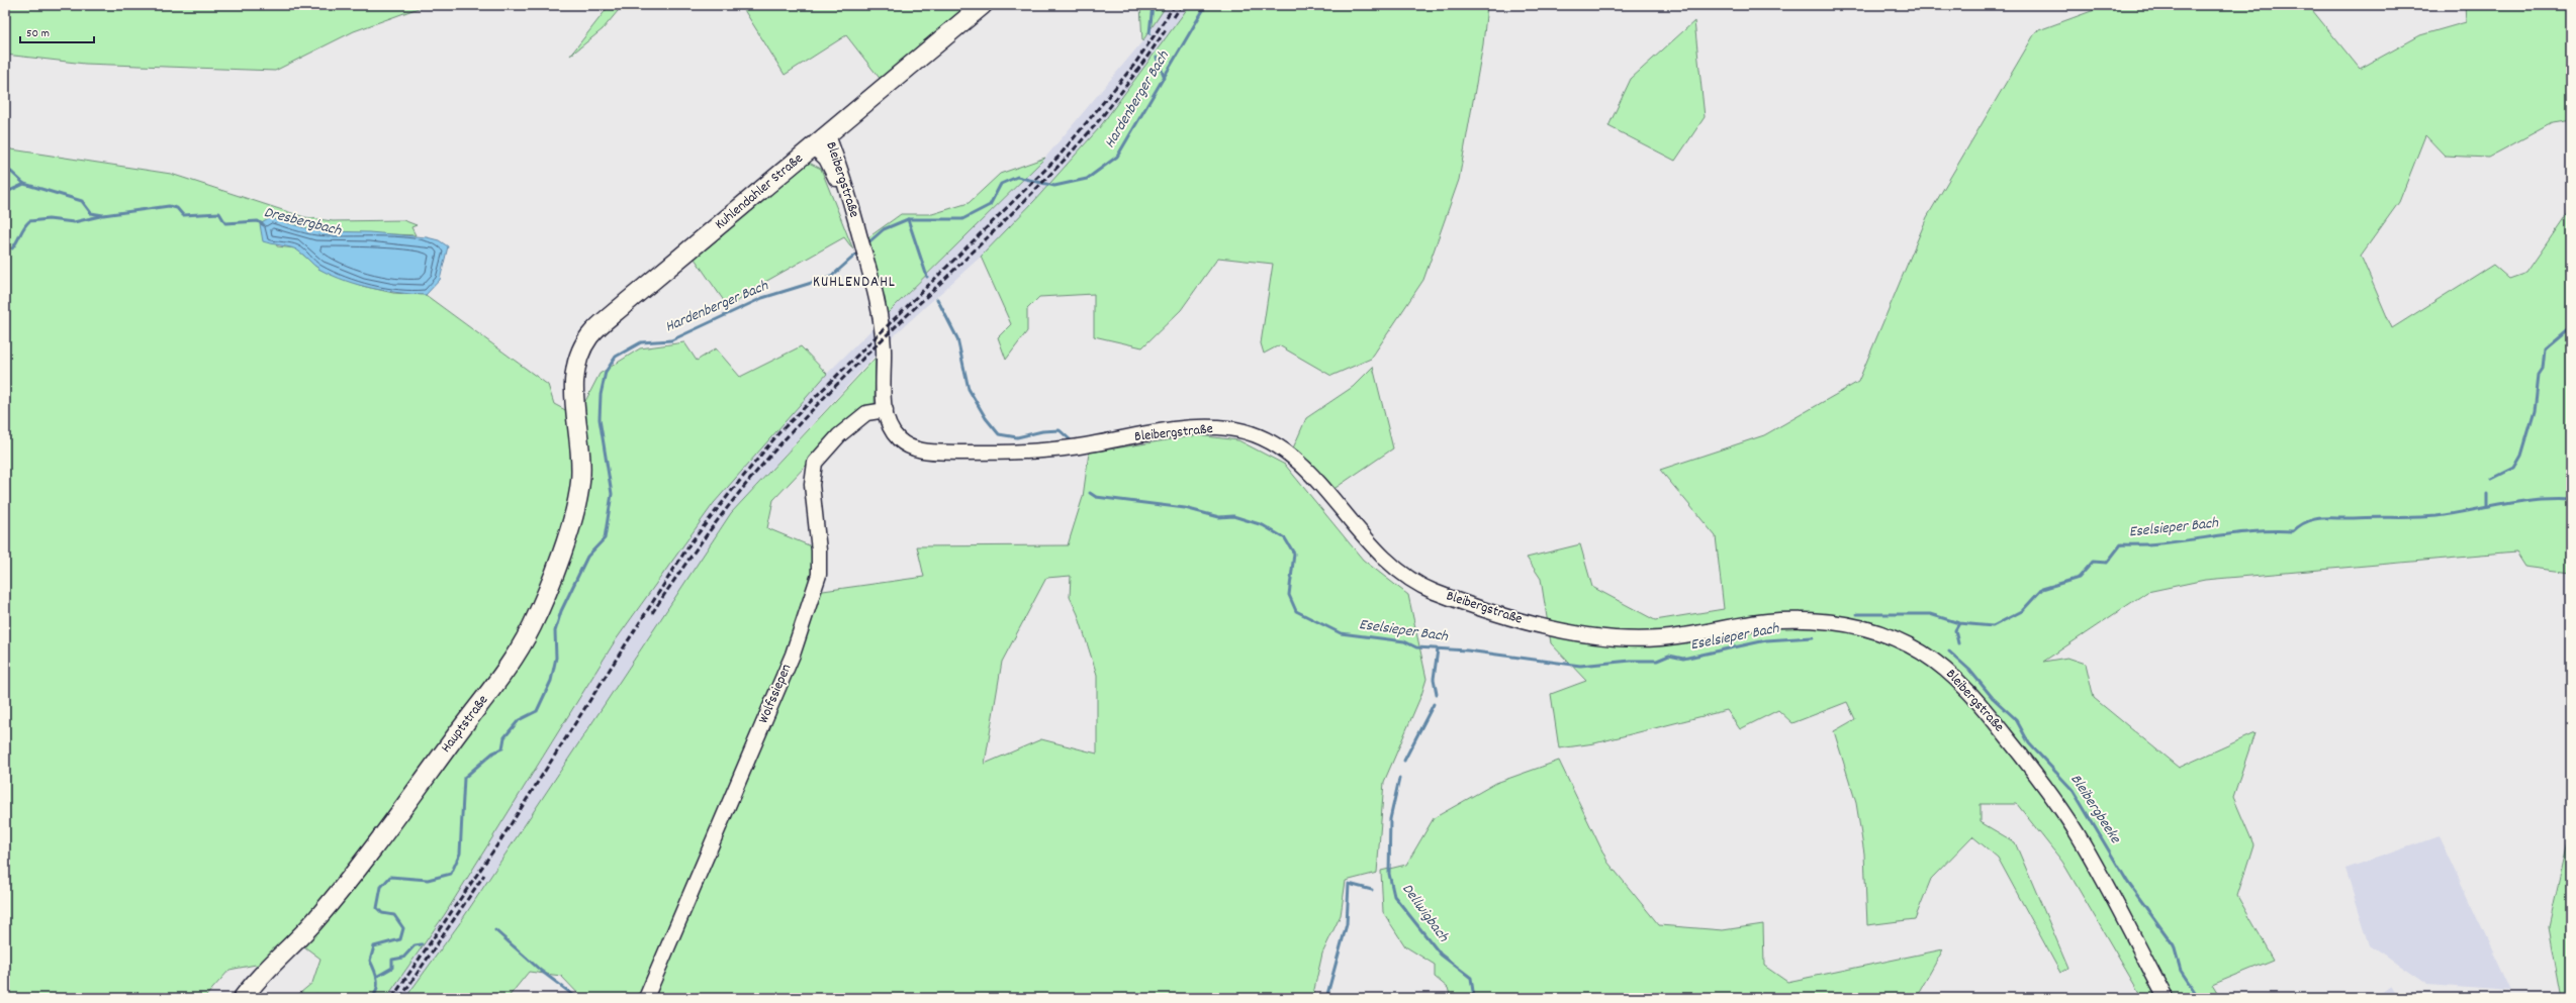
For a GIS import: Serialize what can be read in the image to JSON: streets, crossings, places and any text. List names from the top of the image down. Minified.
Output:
{"streets":{"main road":["Kuhlendahler Straße","Hauptstraße"],"street":["Bleibergstraße","Wolfssiepen"]},"crossings":[["Bleibergstraße","Kuhlendahler Straße"],["Bleibergstraße","Wolfssiepen"],["Kuhlendahler Straße","Hauptstraße"]],"districts":["KUHLENDAHL"],"water":["Hardenberger Bach","Dresbergbach","Eselsieper Bach","Bleibergbeeke","Dellwigbach"],"scale_bar":"50 m"}
